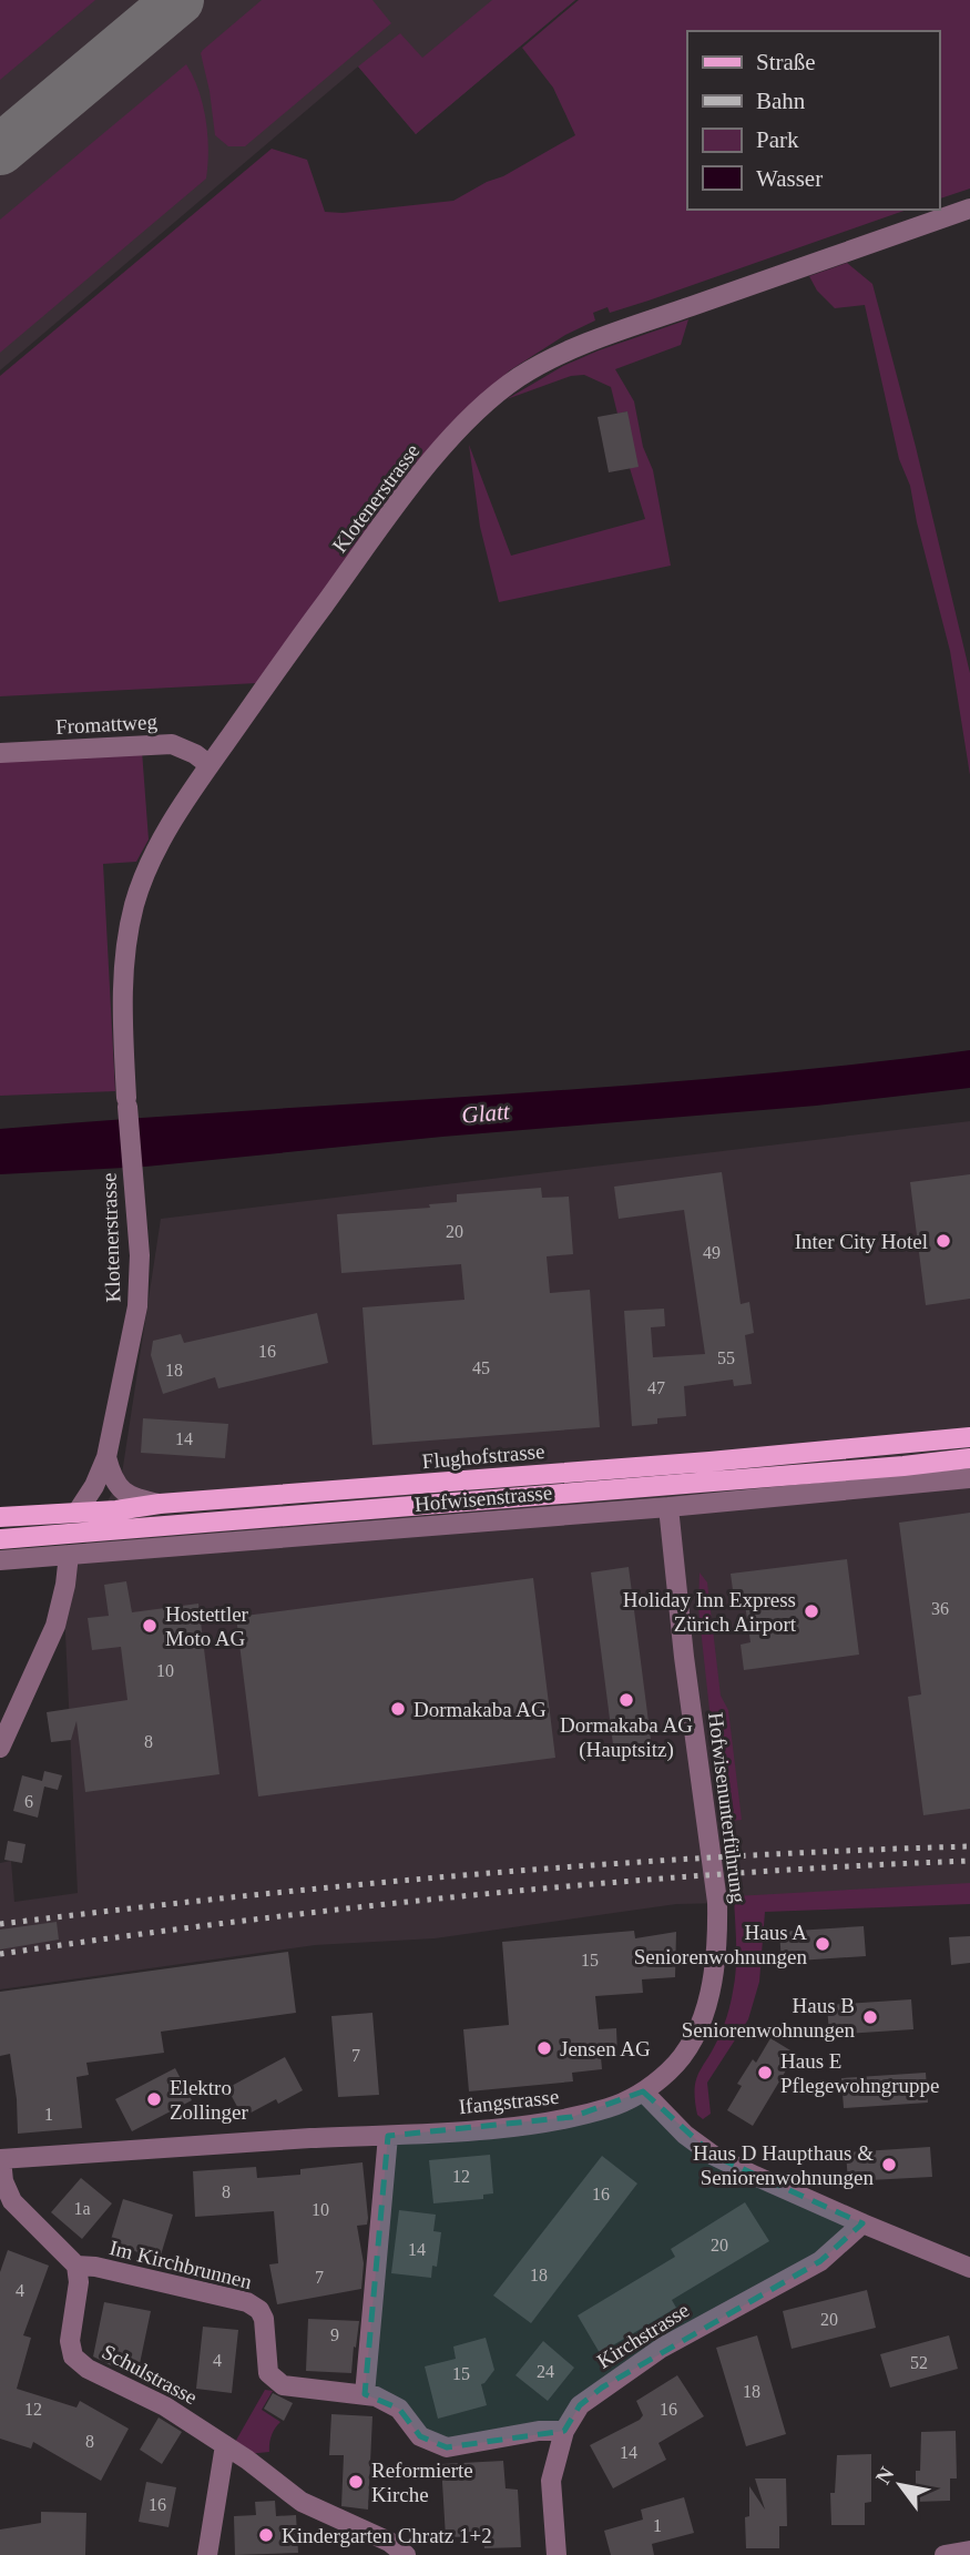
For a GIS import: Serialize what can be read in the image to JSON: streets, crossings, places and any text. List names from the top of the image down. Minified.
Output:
{"streets":{"main road":["Flughofstrasse"],"street":["Klotenerstrasse","Fromattweg","Hofwisenstrasse","Hofwisenunterführung","Ifangstrasse","Im Kirchbrunnen","Kirchstrasse","Schulstrasse"]},"crossings":[["Klotenerstrasse","Fromattweg"],["Klotenerstrasse","Flughofstrasse"],["Hofwisenstrasse","Hofwisenunterführung"],["Hofwisenunterführung","Ifangstrasse"],["Im Kirchbrunnen","Kirchstrasse"],["Im Kirchbrunnen","Schulstrasse"]],"water":["Glatt"],"places":["Inter City Hotel","Holiday Inn Express Zürich Airport","Hostettler Moto AG","Dormakaba AG (Hauptsitz)","Dormakaba AG","Haus A Seniorenwohnungen","Haus B Seniorenwohnungen","Jensen AG","Haus E Pflegewohngruppe","Elektro Zollinger","Haus D Haupthaus & Seniorenwohnungen","Reformierte Kirche","Kindergarten Chratz 1+2"],"house_numbers":["20","49","16","55","45","18","47","14","36","10","8","6","15","7","1","12","8","16","1a","10","20","14","18","7","4","20","9","4","52","24","15","18","12","16","8","14","16","1"],"legend":["Straße","Bahn","Park","Wasser"],"north":"top left"}
